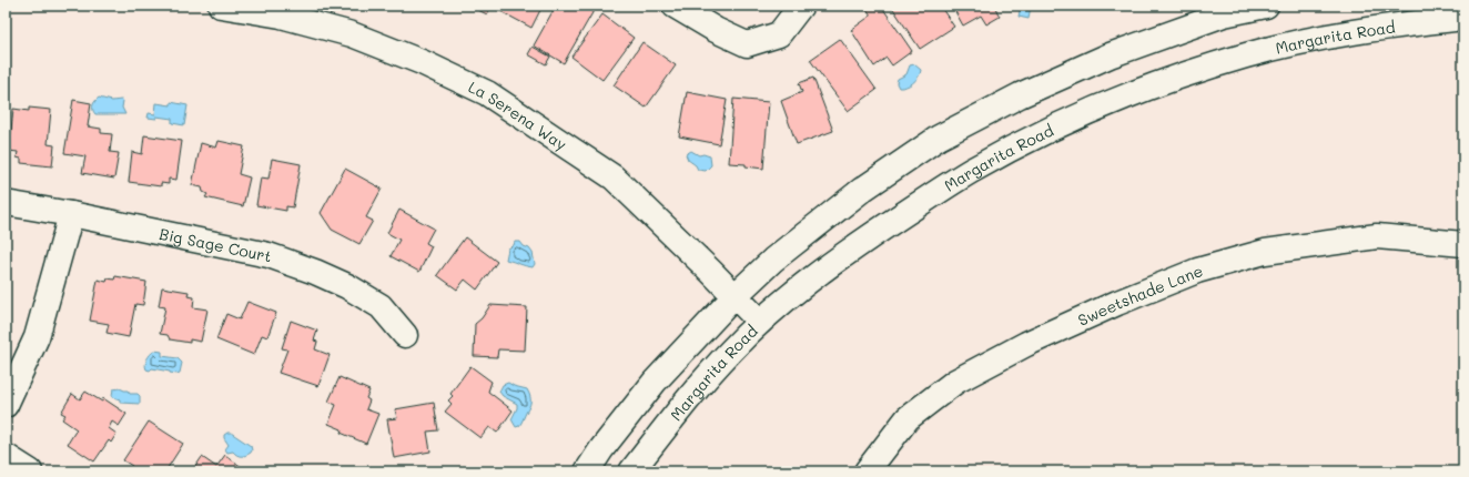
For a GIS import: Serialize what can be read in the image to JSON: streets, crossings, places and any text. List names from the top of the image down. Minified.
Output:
{"streets":{"main road":["Margarita Road","La Serena Way","Big Sage Court","Sweetshade Lane"]},"crossings":[["Margarita Road","La Serena Way"]]}
